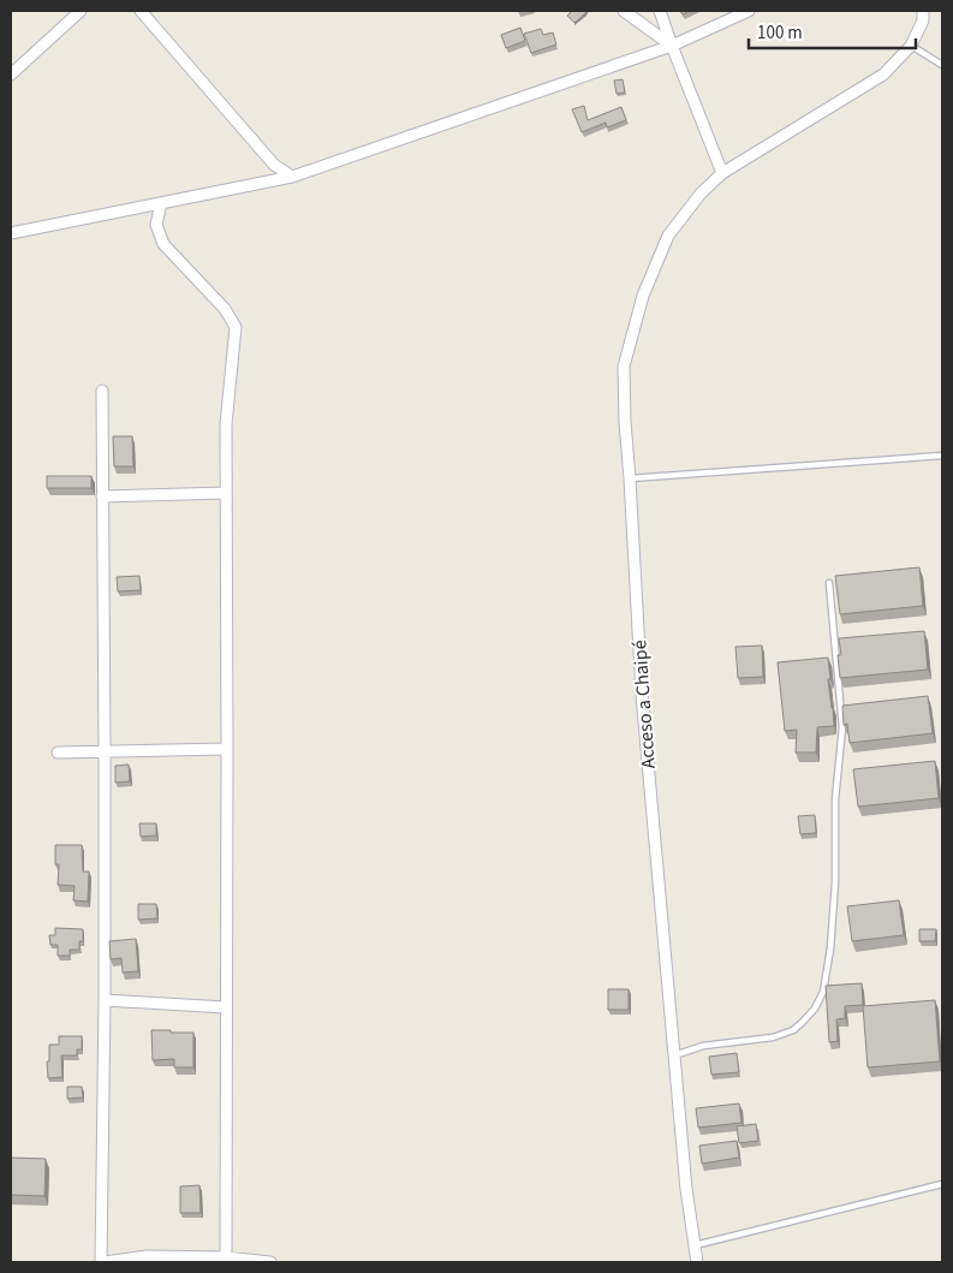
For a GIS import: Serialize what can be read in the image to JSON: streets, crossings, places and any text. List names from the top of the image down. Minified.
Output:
{"streets":{"street":["Acceso a Chaipé"]},"scale_bar":"100 m"}
